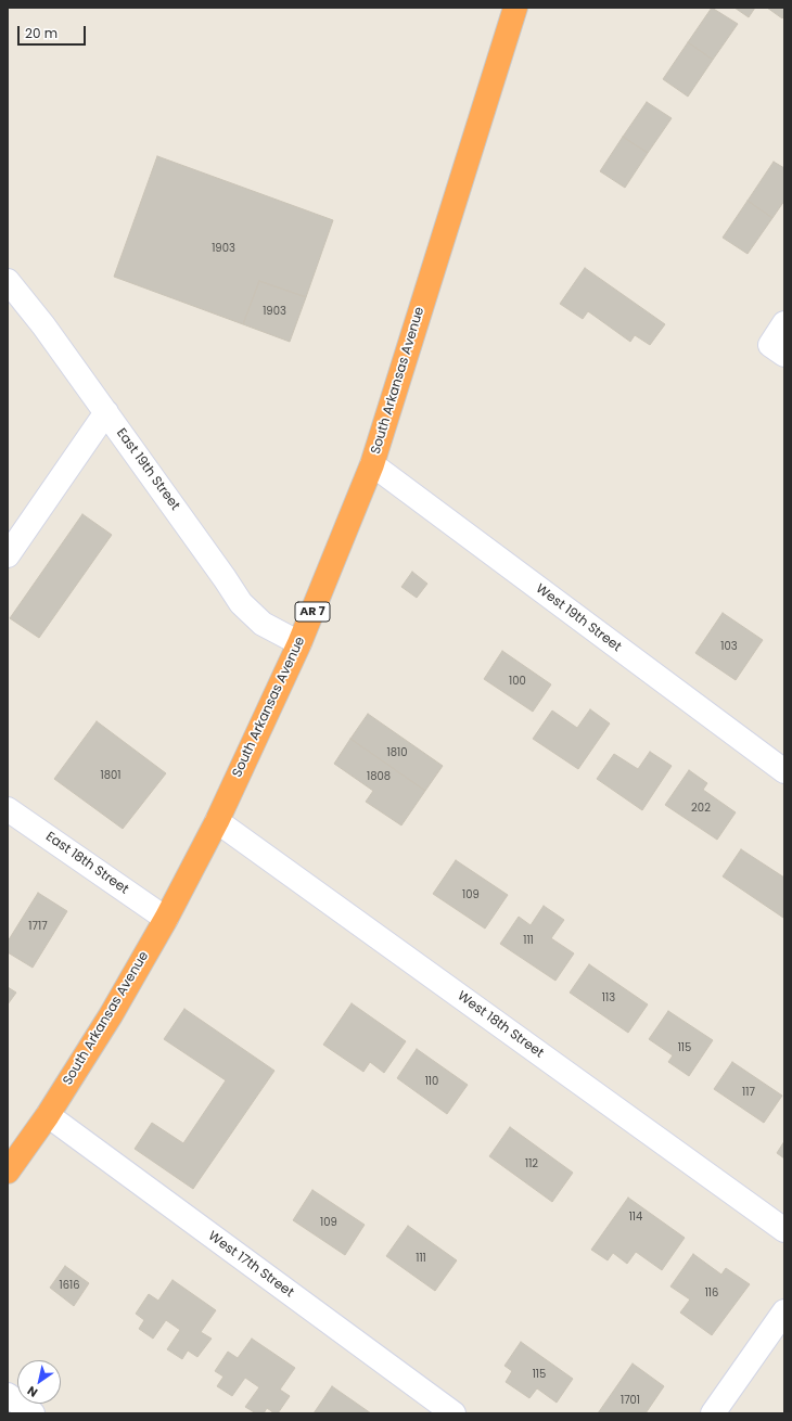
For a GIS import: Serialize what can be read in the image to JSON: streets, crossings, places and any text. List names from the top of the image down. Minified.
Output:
{"streets":{"highway":["South Arkansas Avenue","AR 7"],"street":["East 19th Street","West 19th Street","East 18th Street","West 18th Street","West 17th Street"]},"crossings":[["South Arkansas Avenue","East 19th Street"],["South Arkansas Avenue","West 19th Street"],["South Arkansas Avenue","East 18th Street"],["South Arkansas Avenue","West 18th Street"],["South Arkansas Avenue","West 17th Street"]],"house_numbers":["1903","1903","103","100","1810","1801","1808","202","109","1717","111","113","115","110","117","112","114","109","111","1616","116","115","1701"],"scale_bar":"20 m","north":"bottom left"}
